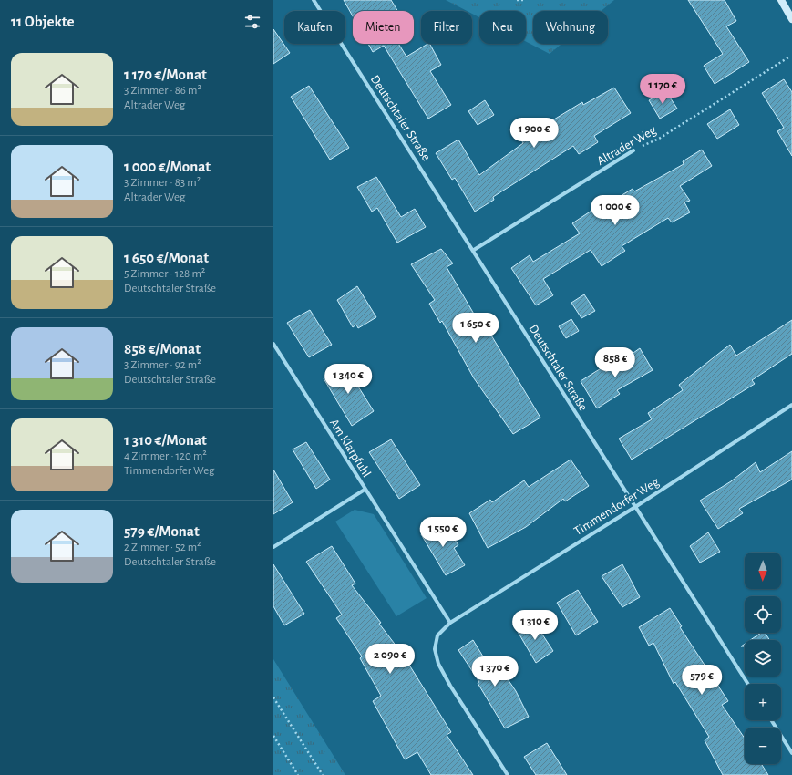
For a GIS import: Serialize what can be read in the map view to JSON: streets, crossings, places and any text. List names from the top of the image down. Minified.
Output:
{"streets":{"street":["Deutschtaler Straße","Altrader Weg","Am Klarpfuhl","Timmendorfer Weg"]},"crossings":[["Deutschtaler Straße","Altrader Weg"],["Deutschtaler Straße","Timmendorfer Weg"],["Am Klarpfuhl","Timmendorfer Weg"]],"north":"bottom","page":{"heading":"11 Objekte","chip":["Kaufen","Mieten","Filter","Neu","Wohnung"],"list":[{"name":"1 170 €/Monat","note":"3 Zimmer · 86 m² · Altrader Weg"},{"name":"1 000 €/Monat","note":"3 Zimmer · 83 m² · Altrader Weg"},{"name":"1 650 €/Monat","note":"5 Zimmer · 128 m² · Deutschtaler Straße"},{"name":"858 €/Monat","note":"3 Zimmer · 92 m² · Deutschtaler Straße"},{"name":"1 310 €/Monat","note":"4 Zimmer · 120 m² · Timmendorfer Weg"},{"name":"579 €/Monat","note":"2 Zimmer · 52 m² · Deutschtaler Straße"}],"price":["1 170 €","1 900 €","1 000 €","1 650 €","858 €","1 340 €","1 550 €","1 310 €","2 090 €","1 370 €","579 €"],"map_buttons":["+","−"]}}
